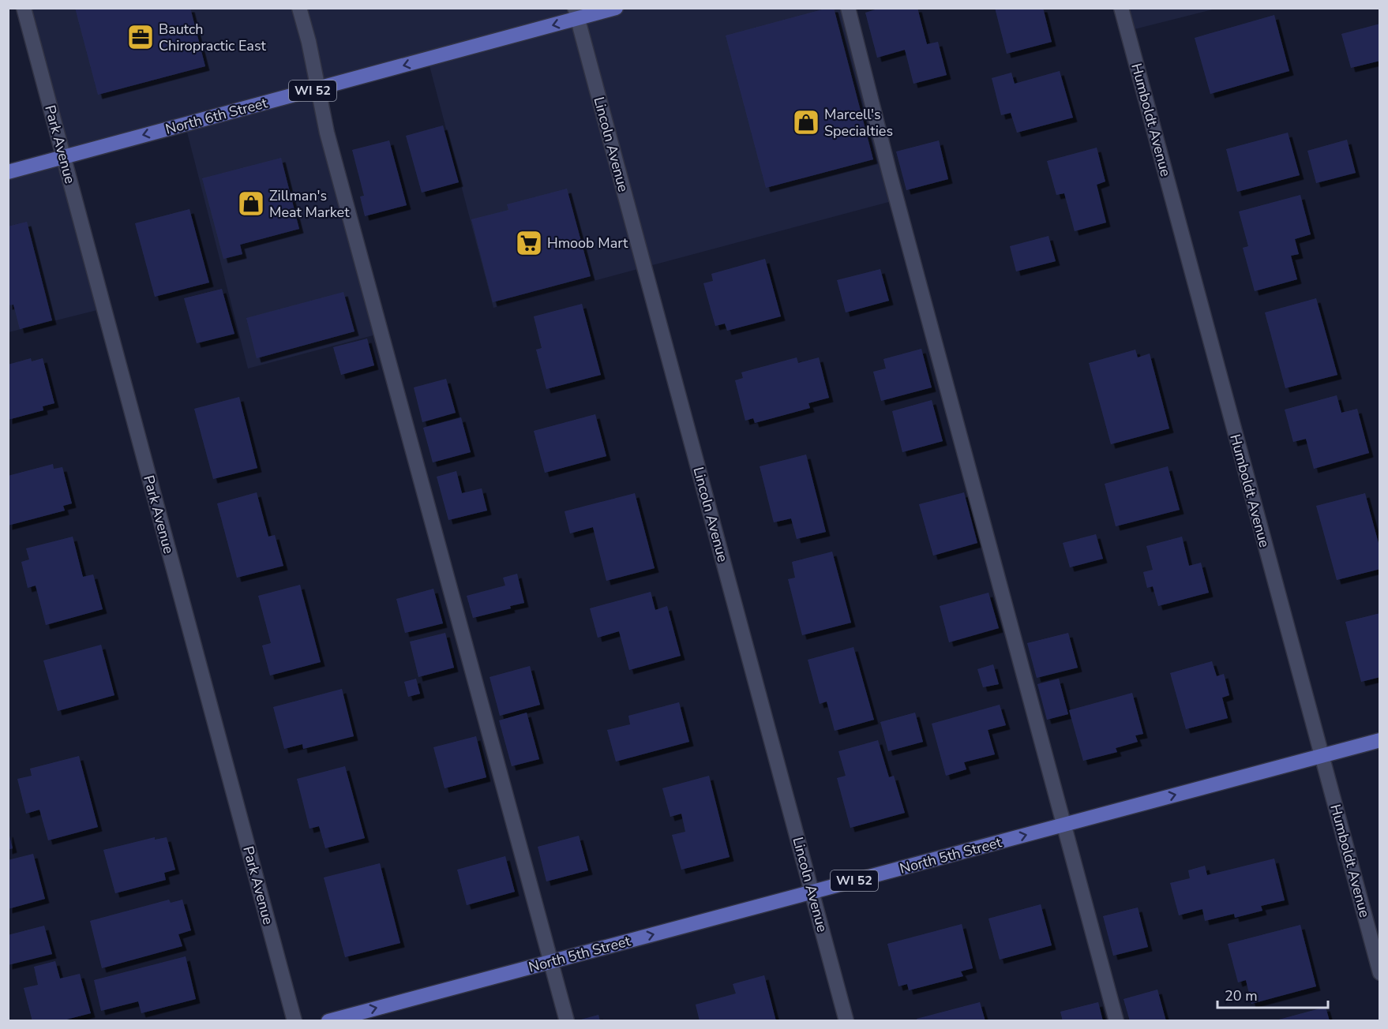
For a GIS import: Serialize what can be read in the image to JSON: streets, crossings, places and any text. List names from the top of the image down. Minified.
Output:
{"streets":{"main road":["WI 52","North 6th Street","North 5th Street"],"street":["Humboldt Avenue","Park Avenue","Lincoln Avenue"]},"crossings":[["North 6th Street","Park Avenue"],["North 6th Street","Lincoln Avenue"],["Humboldt Avenue","North 5th Street"],["Lincoln Avenue","North 5th Street"]],"one_way":["North 6th Street","North 5th Street"],"places":{"office":["Bautch Chiropractic East"],"shop":["Marcell's Specialties","Zillman's Meat Market"],"supermarket":["Hmoob Mart"]},"scale_bar":"20 m"}
